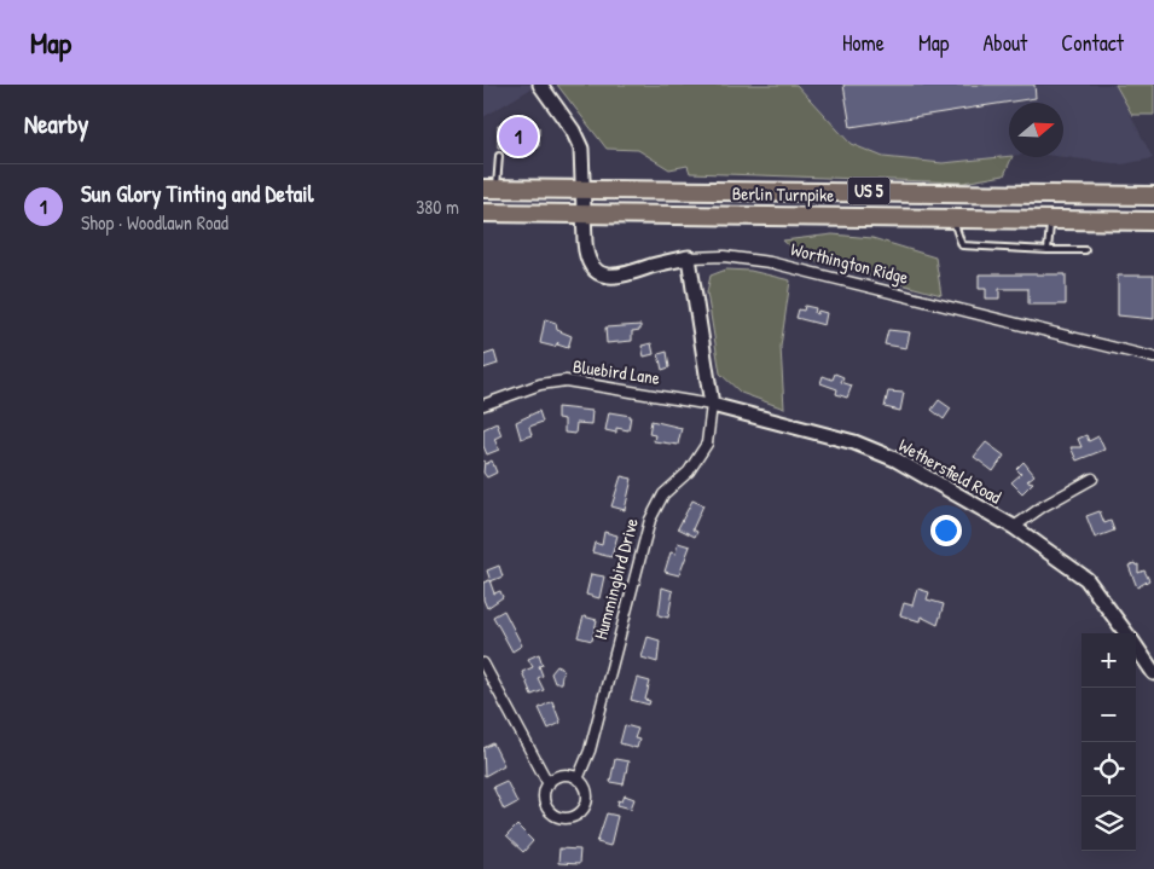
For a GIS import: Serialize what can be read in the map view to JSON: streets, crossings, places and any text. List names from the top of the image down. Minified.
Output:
{"streets":{"highway":["US 5","Berlin Turnpike"],"street":["Worthington Ridge","Bluebird Lane","Wethersfield Road","Hummingbird Drive"]},"crossings":[["Berlin Turnpike","Worthington Ridge"],["Worthington Ridge","Hummingbird Drive"],["Bluebird Lane","Wethersfield Road"],["Bluebird Lane","Hummingbird Drive"],["Wethersfield Road","Hummingbird Drive"]],"north":"right","page":{"header":"Map","nav":["Home","Map","About","Contact"],"heading":"Nearby","pins":"1","list":[{"mark":"1","name":"Sun Glory Tinting and Detail","note":"Shop · Woodlawn Road","value":"380 m"}],"map_buttons":["+","−"]}}
